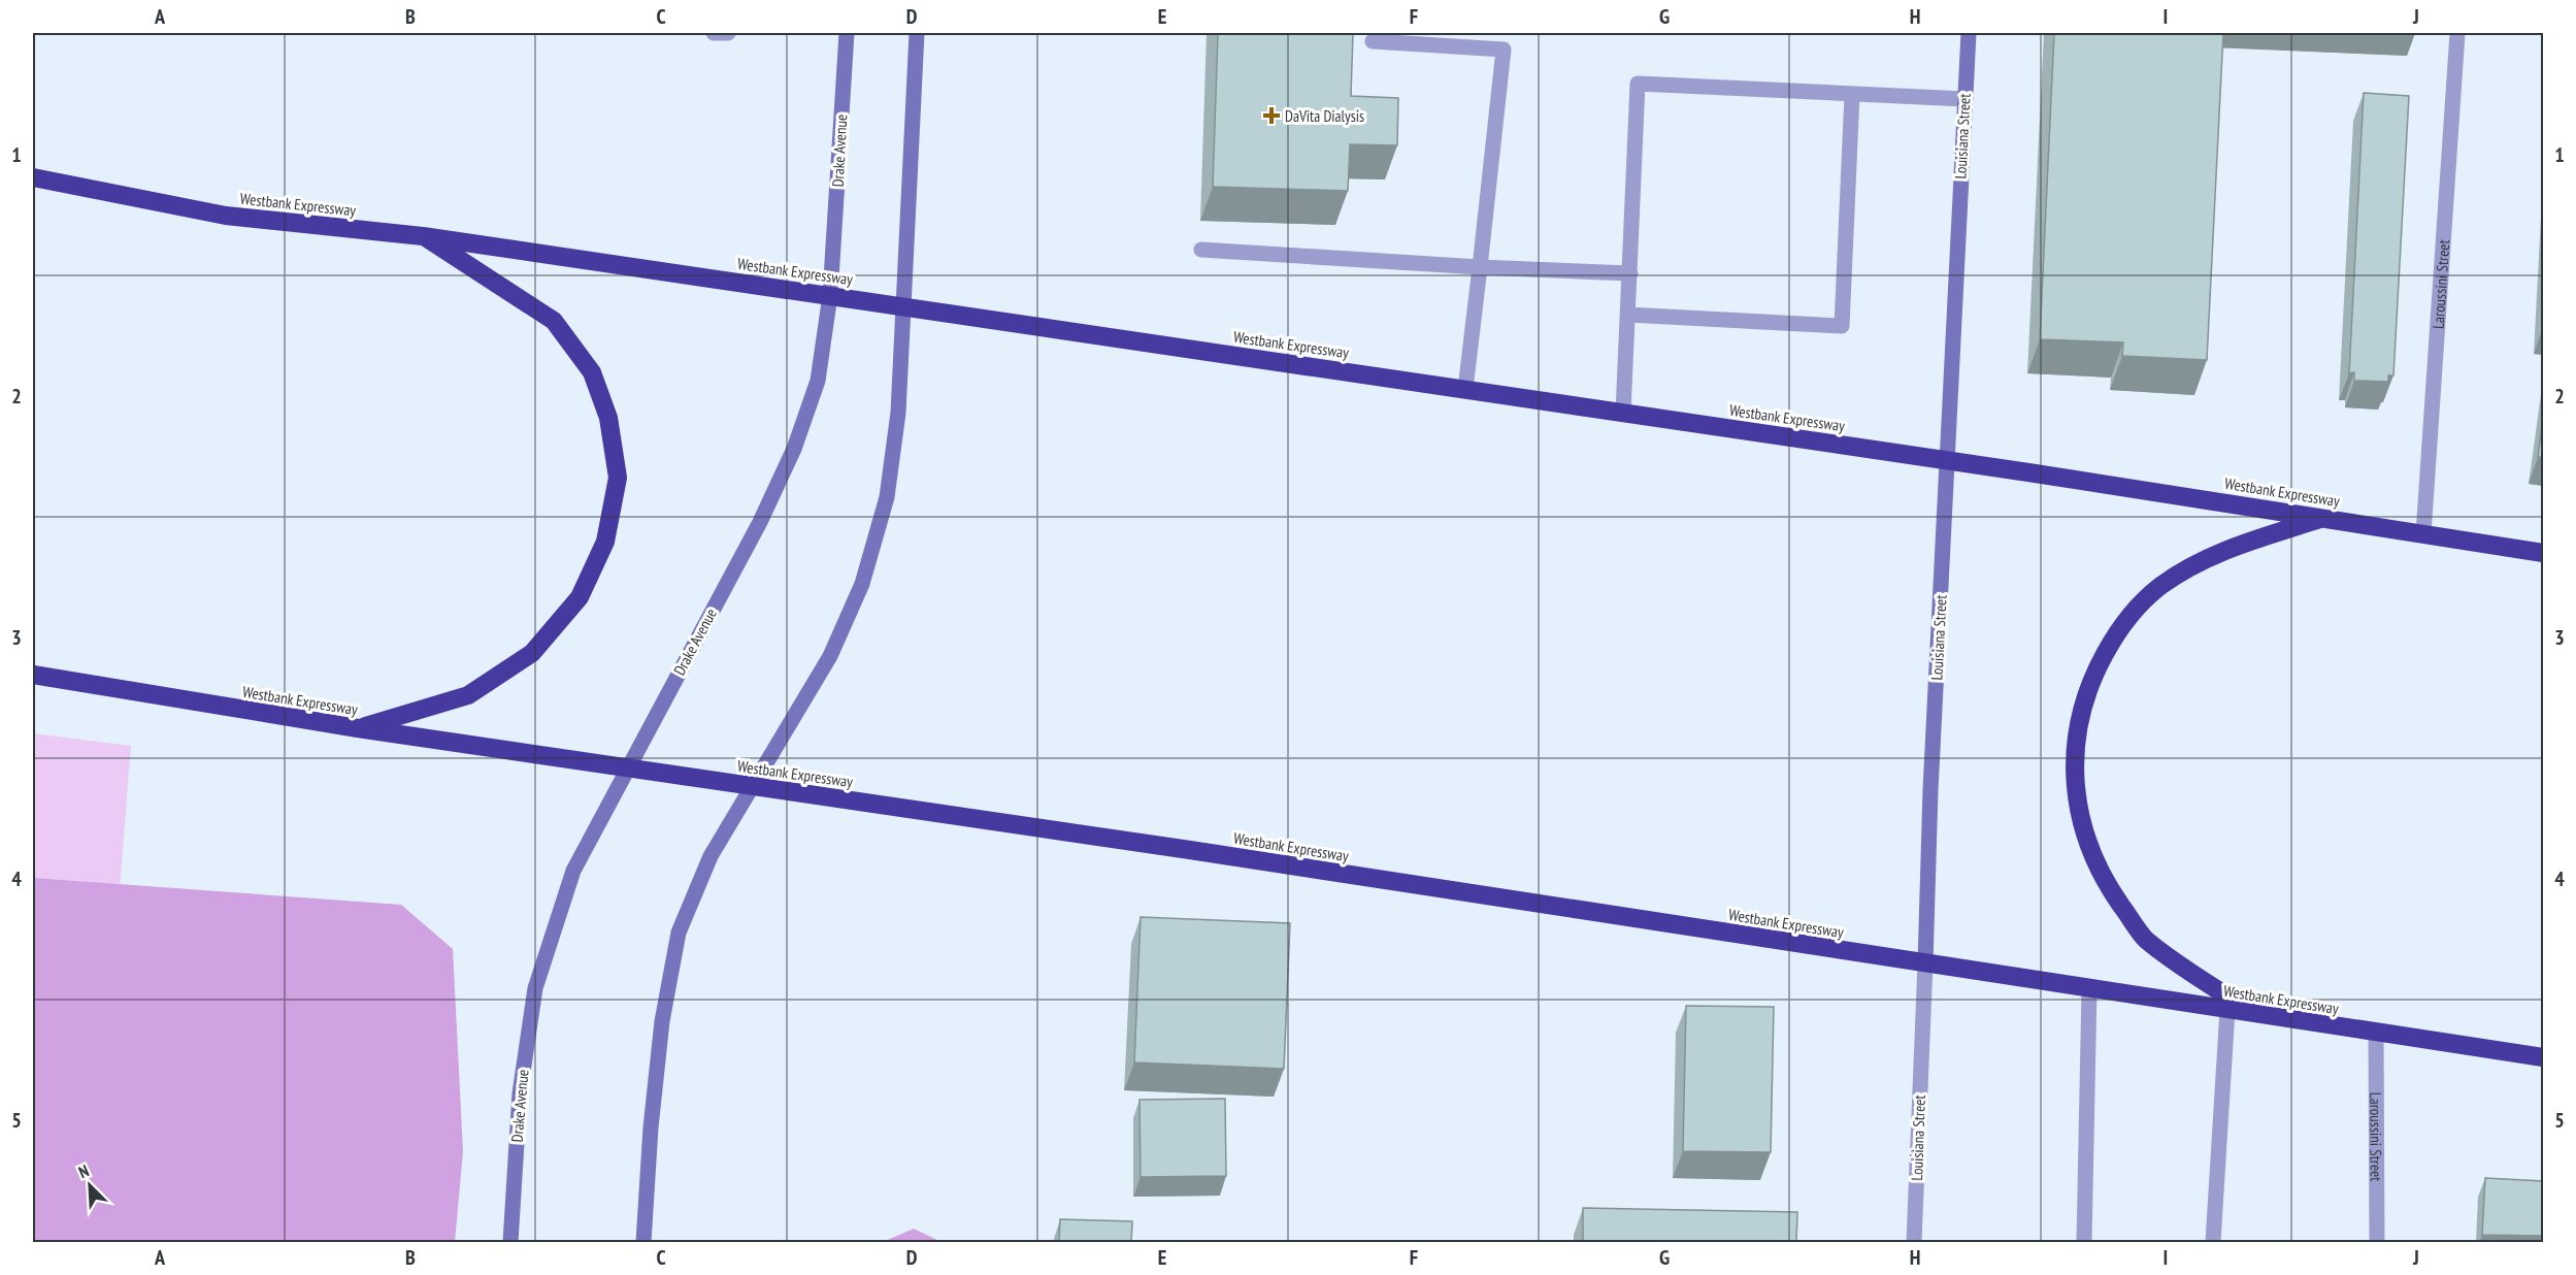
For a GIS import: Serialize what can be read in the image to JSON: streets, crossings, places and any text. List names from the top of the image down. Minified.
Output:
{"streets":{"highway":["Westbank Expressway"],"street":["Louisiana Street","Drake Avenue","Laroussini Street"]},"crossings":[["Louisiana Street","Westbank Expressway"],["Drake Avenue","Westbank Expressway"],["Westbank Expressway","Laroussini Street"]],"places":{"health":["DaVita Dialysis"]},"north":"top left","grid":{"columns":["A","B","C","D","E","F","G","H","I","J"],"rows":["1","2","3","4","5"]}}
